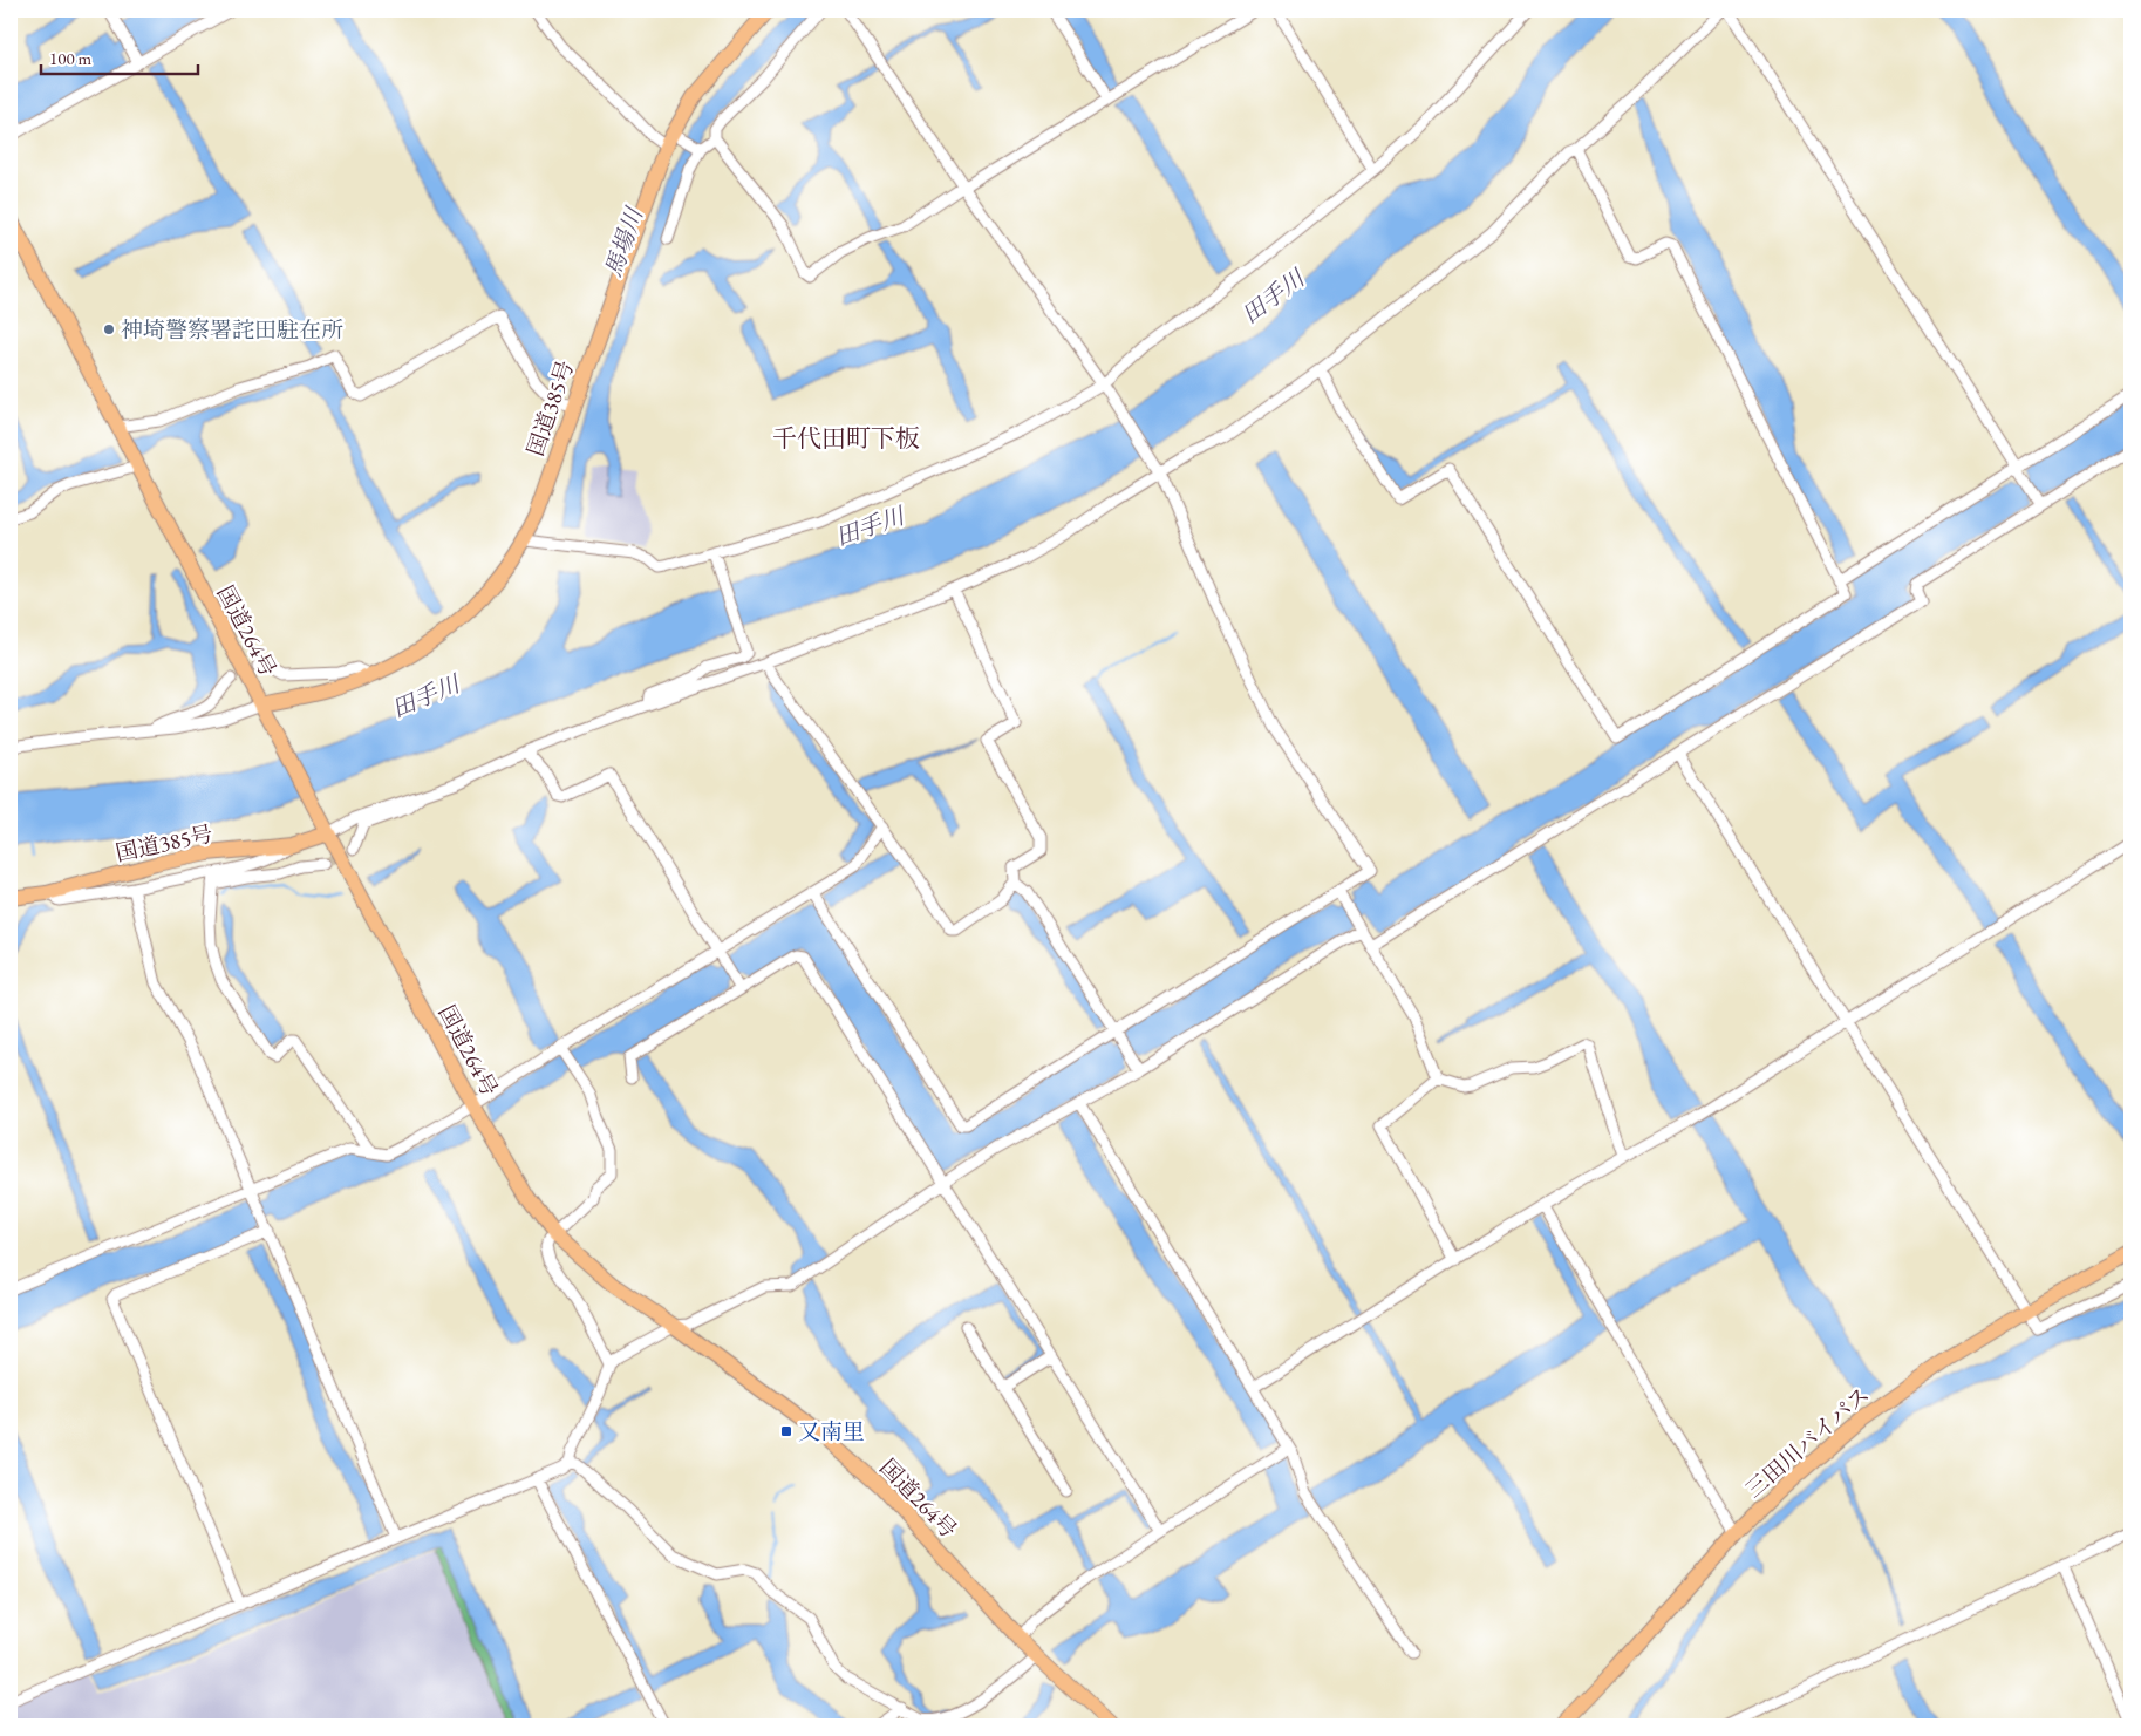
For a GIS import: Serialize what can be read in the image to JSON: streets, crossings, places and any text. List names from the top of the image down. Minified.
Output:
{"streets":{"highway":["国道385号","国道264号","三田川バイパス"]},"crossings":[["国道385号","国道264号"]],"districts":["千代田町下板"],"water":["馬場川","田手川"],"places":{"other":["神埼警察署詫田駐在所"],"transit":["又南里"]},"scale_bar":"100 m"}
